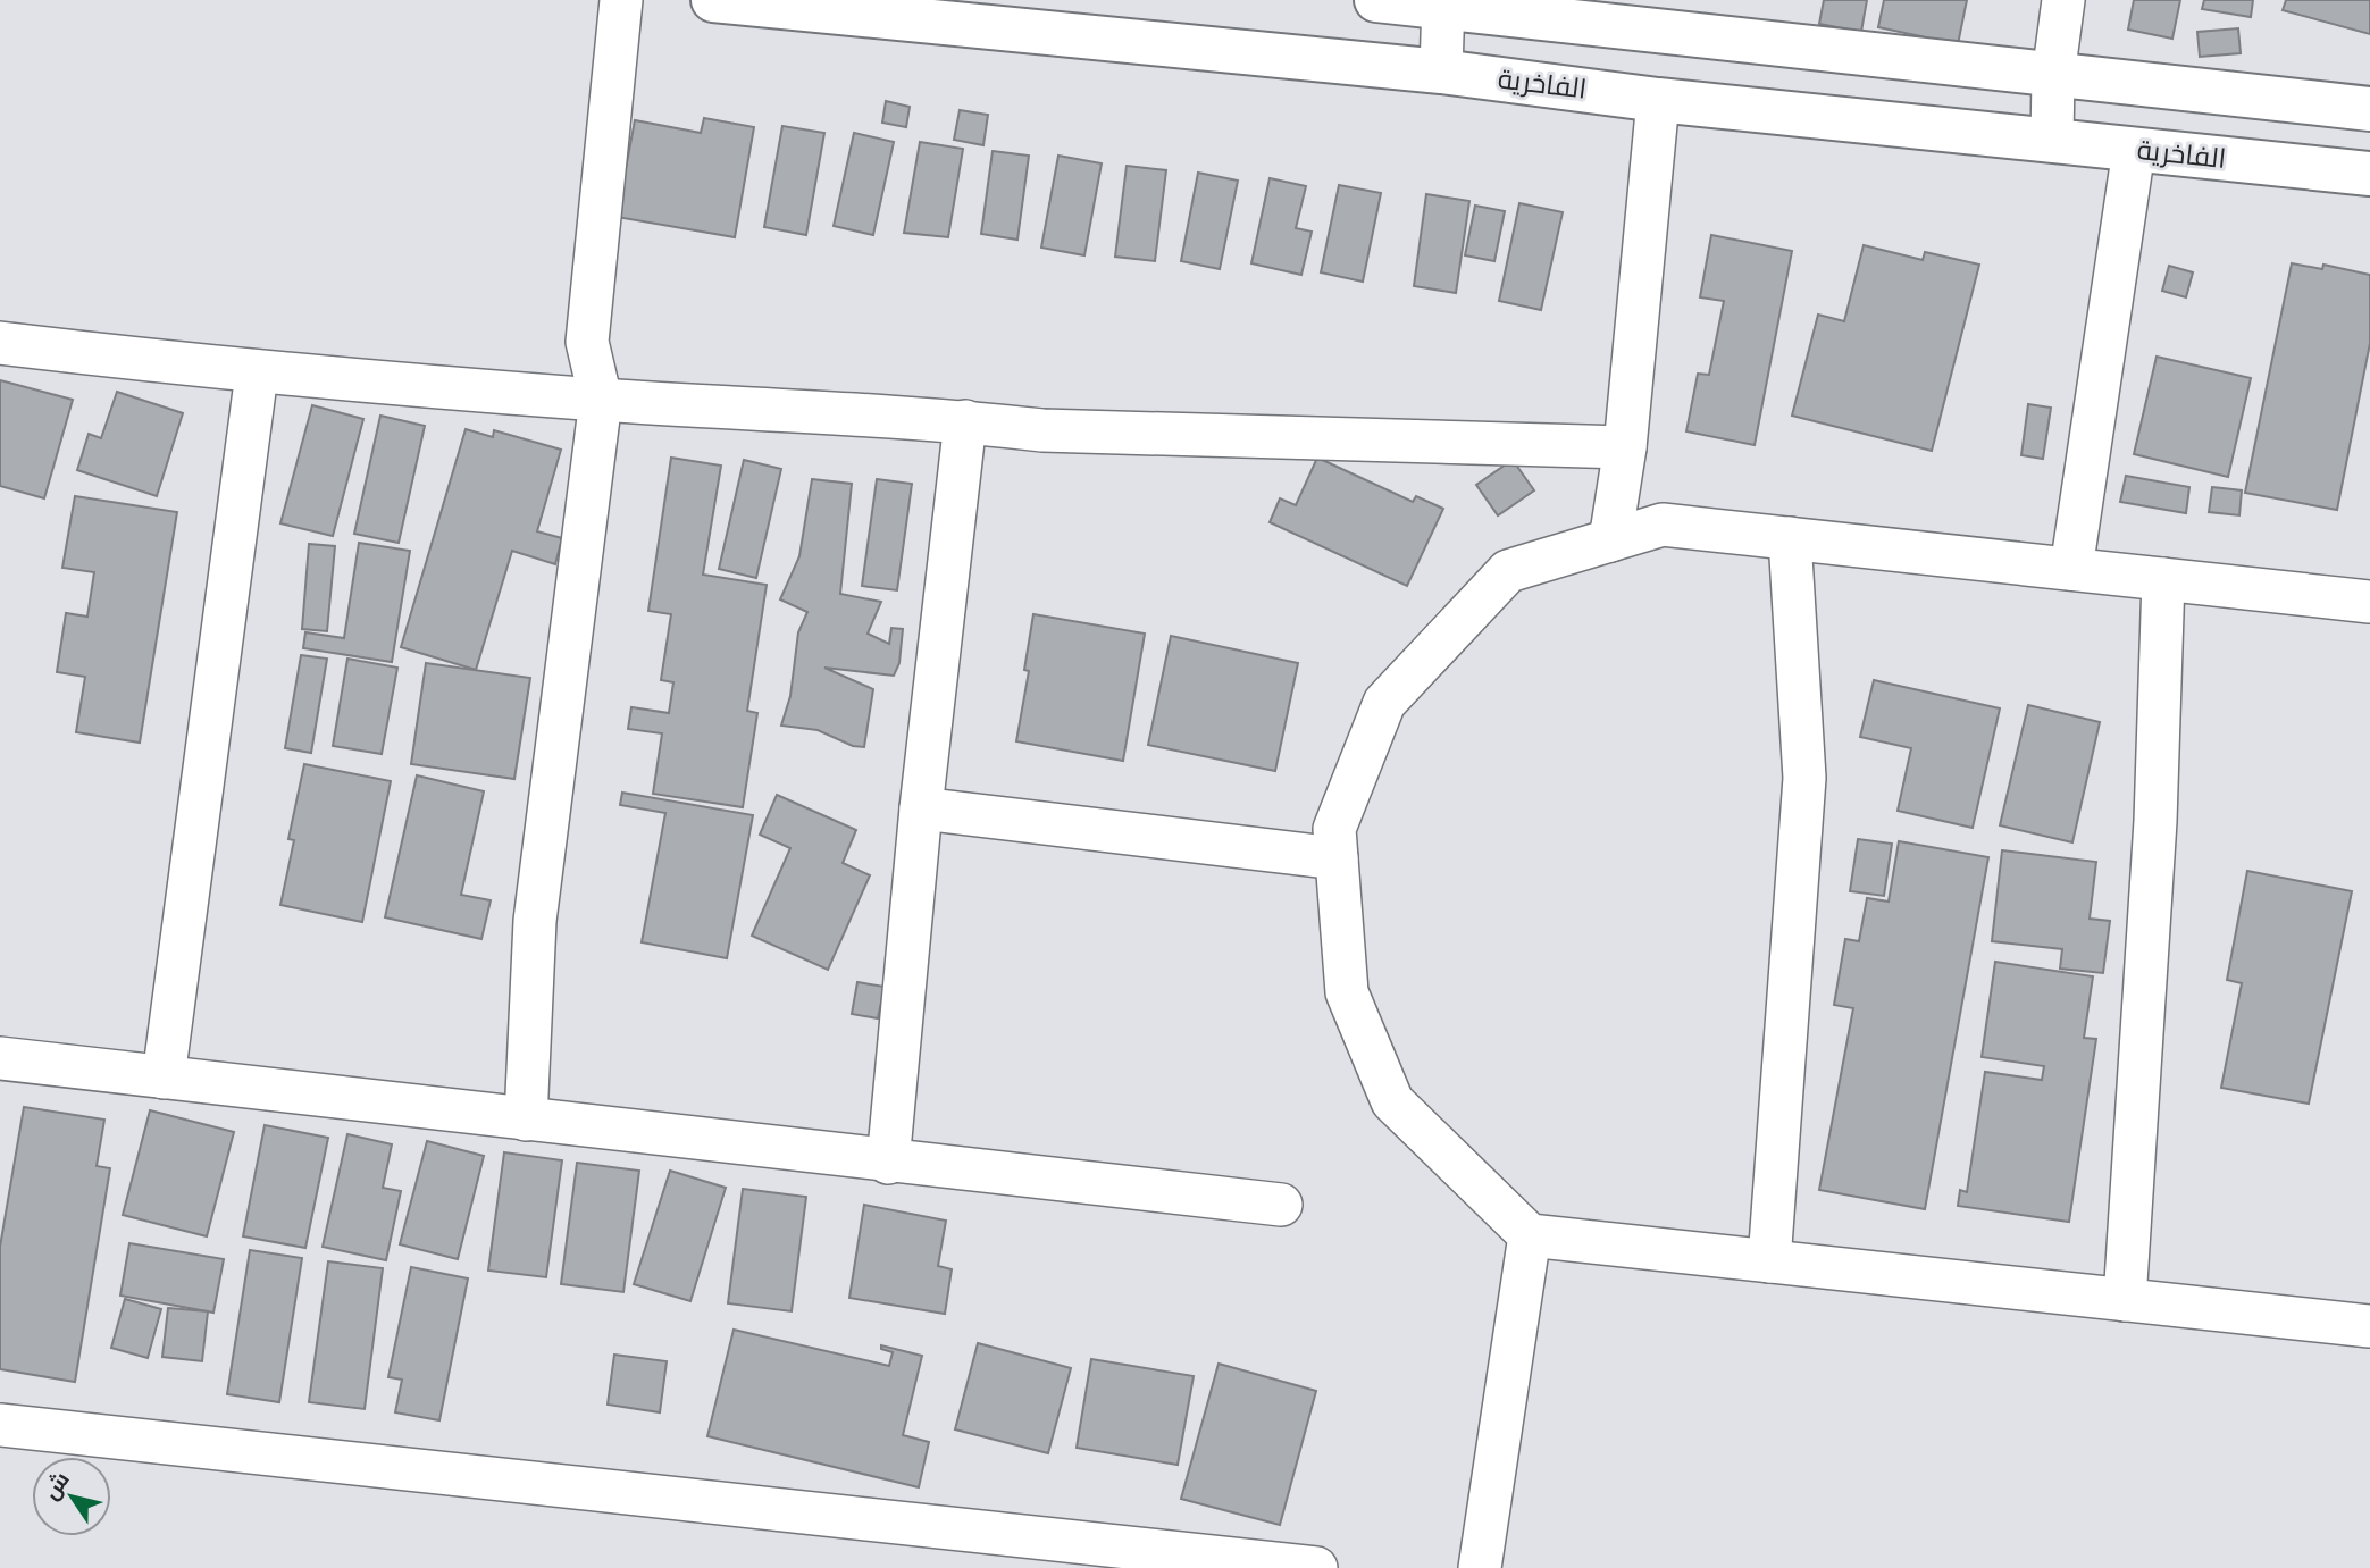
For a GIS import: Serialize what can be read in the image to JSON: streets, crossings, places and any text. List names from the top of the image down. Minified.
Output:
{"streets":{"street":["الفاخرية"]},"north":"top left"}
